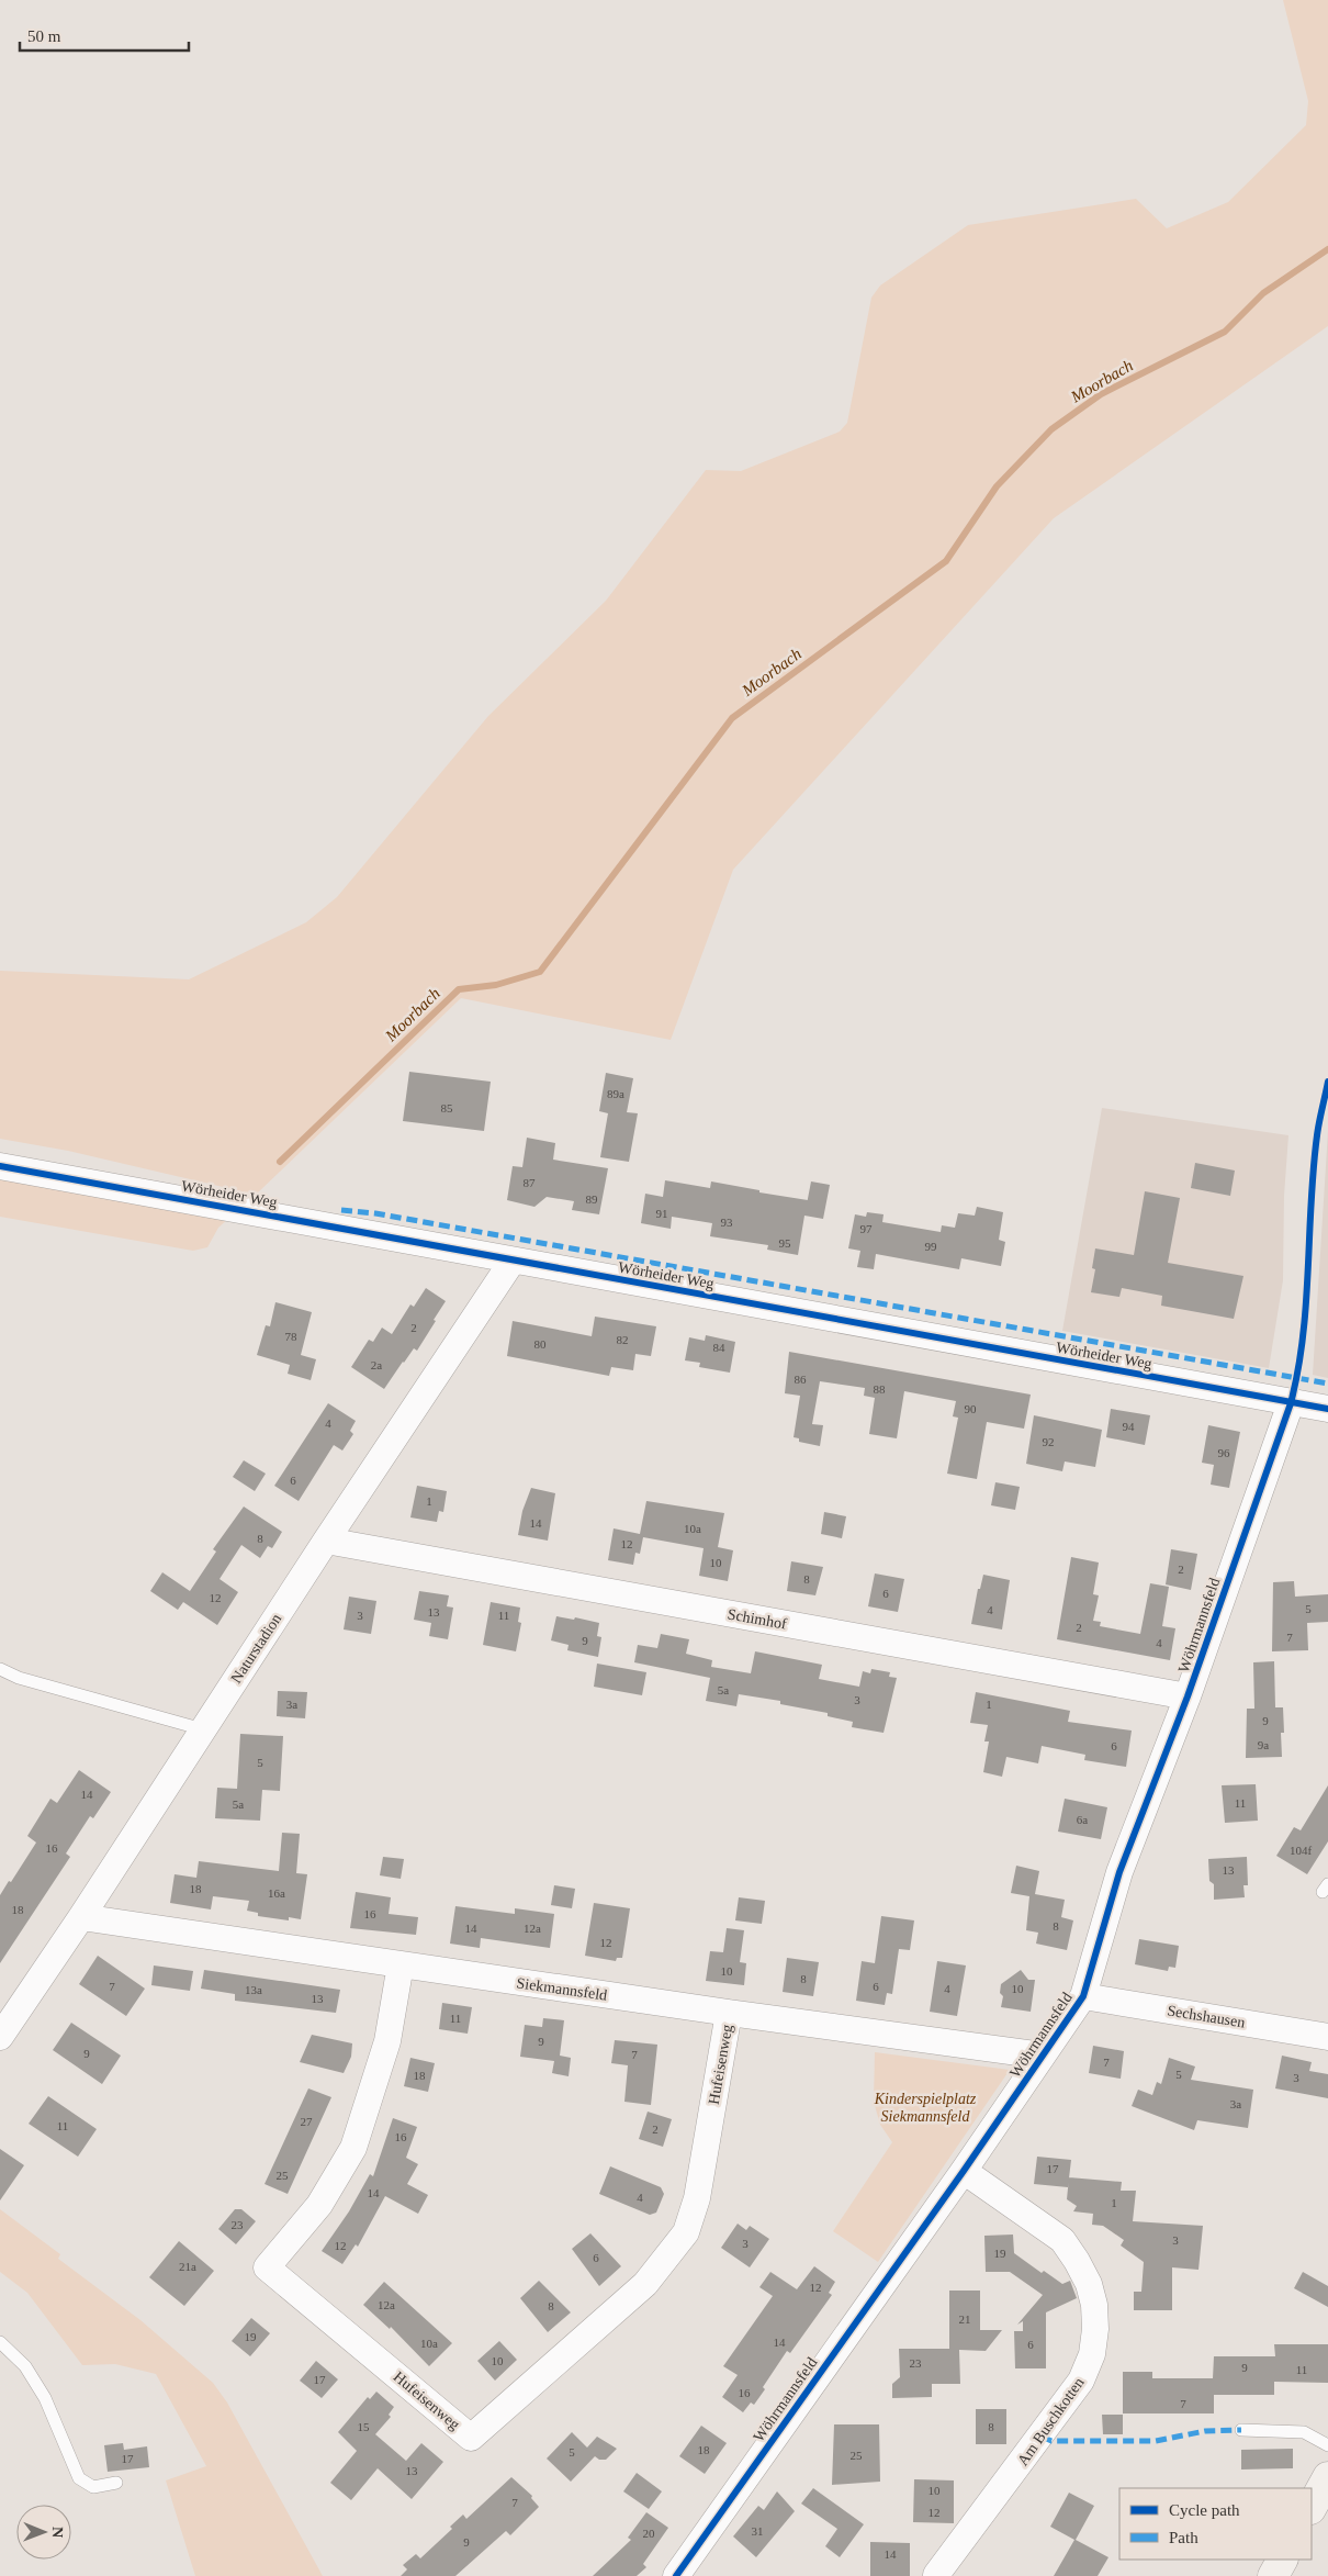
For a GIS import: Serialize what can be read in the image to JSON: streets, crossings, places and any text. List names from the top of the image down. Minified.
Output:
{"streets":{"street":["Wörheider Weg","Schimhof","Wöhrmannsfeld","Naturstadion","Siekmannsfeld","Sechshausen","Hufeisenweg","Am Buschkotten"]},"crossings":[["Wörheider Weg","Wöhrmannsfeld"],["Wörheider Weg","Naturstadion"],["Schimhof","Wöhrmannsfeld"],["Schimhof","Naturstadion"],["Wöhrmannsfeld","Siekmannsfeld"],["Wöhrmannsfeld","Sechshausen"],["Wöhrmannsfeld","Am Buschkotten"],["Naturstadion","Siekmannsfeld"],["Siekmannsfeld","Hufeisenweg"]],"water":["Moorbach"],"parks":["Kinderspielplatz Siekmannsfeld"],"house_numbers":["89a","85","87","89","91","93","97","95","99","2","78","82","80","84","2a","86","88","90","4","94","92","96","6","1","14","10a","8","12","10","2","8","6","12","5","4","13","3","11","2","7","9","4","5a","3","3a","1","9","9a","6","5","14","11","5a","6a","16","104f","13","18","16a","18","16","8","14","12a","12","10","8","7","6","4","10","13a","13","11","9","9","7","7","5","18","3","3a","27","11","2","16","17","25","14","4","1","23","3","3","12","19","6","21a","12","12a","8","21","19","14","10a","6","10","23","9","11","17","16","7","15","8","18","5","25","17","13","10","7","12","31","20","9","14"],"legend":["Cycle path","Path"],"scale_bar":"50 m","north":"right"}
